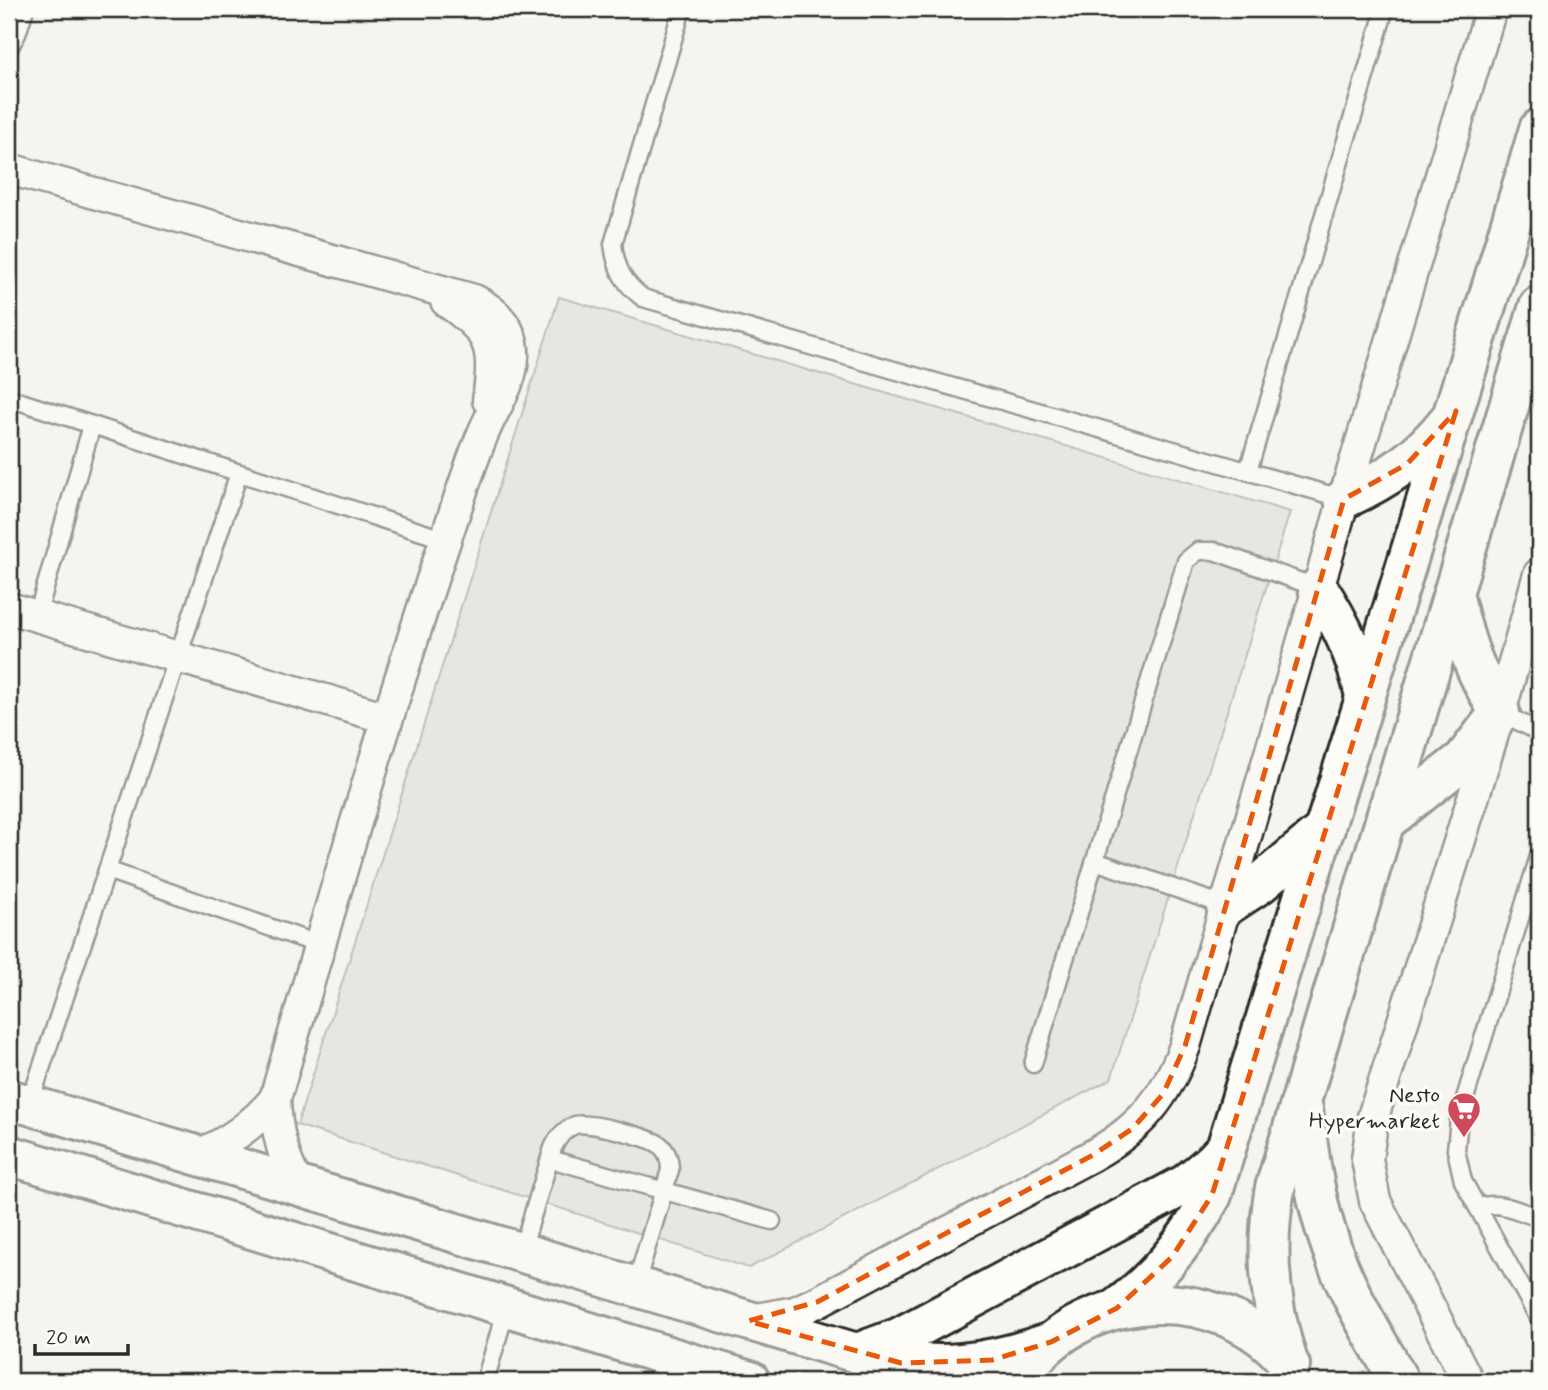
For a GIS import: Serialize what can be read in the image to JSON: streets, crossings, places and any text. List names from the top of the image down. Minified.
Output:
{"places":{"supermarket":["Nesto Hypermarket"]},"scale_bar":"20 m"}
